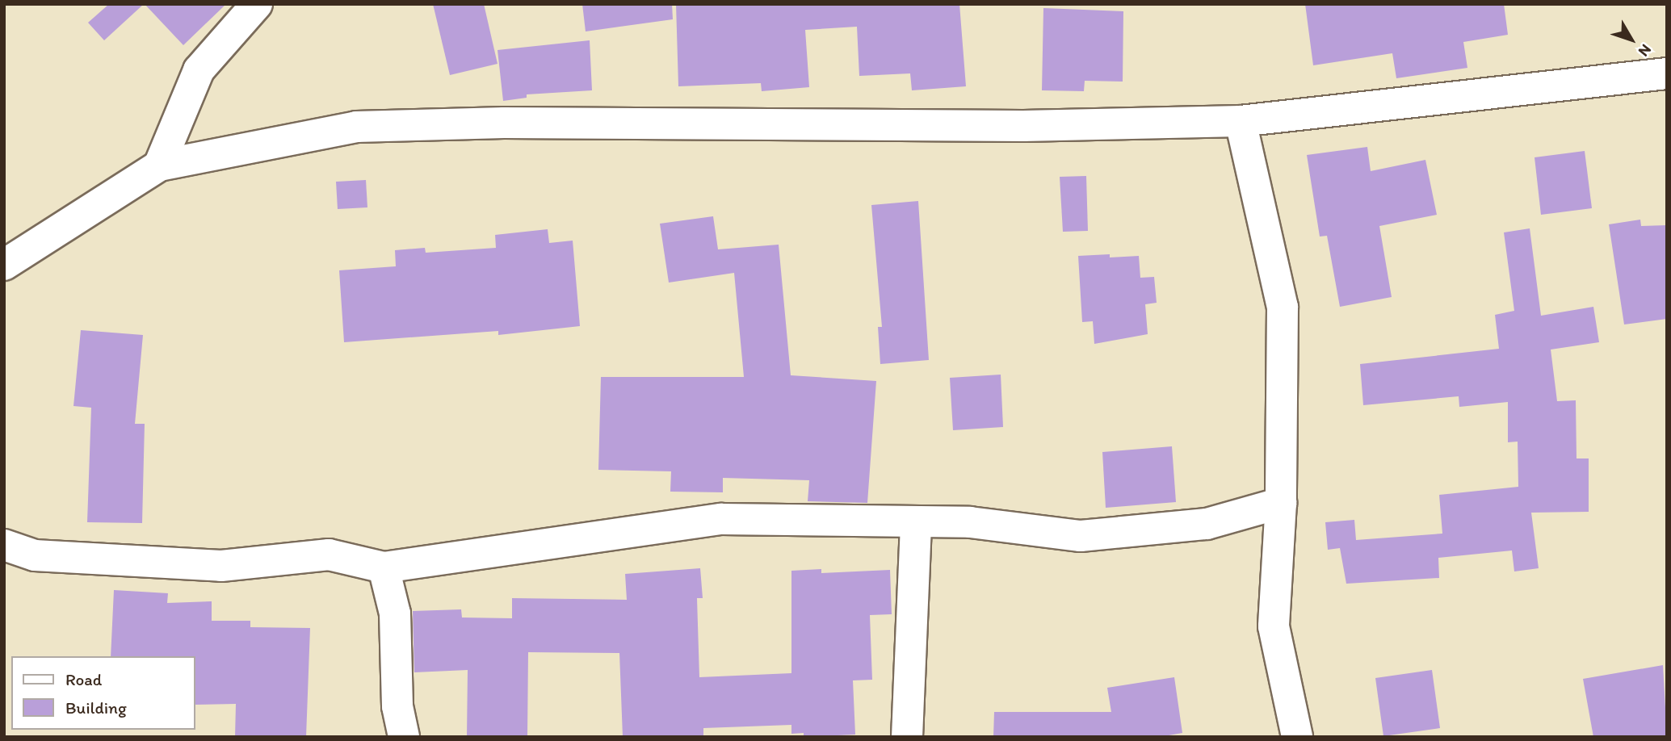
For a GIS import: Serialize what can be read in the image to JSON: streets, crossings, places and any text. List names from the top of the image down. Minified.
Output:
{"legend":["Road","Building"],"north":"bottom right"}
